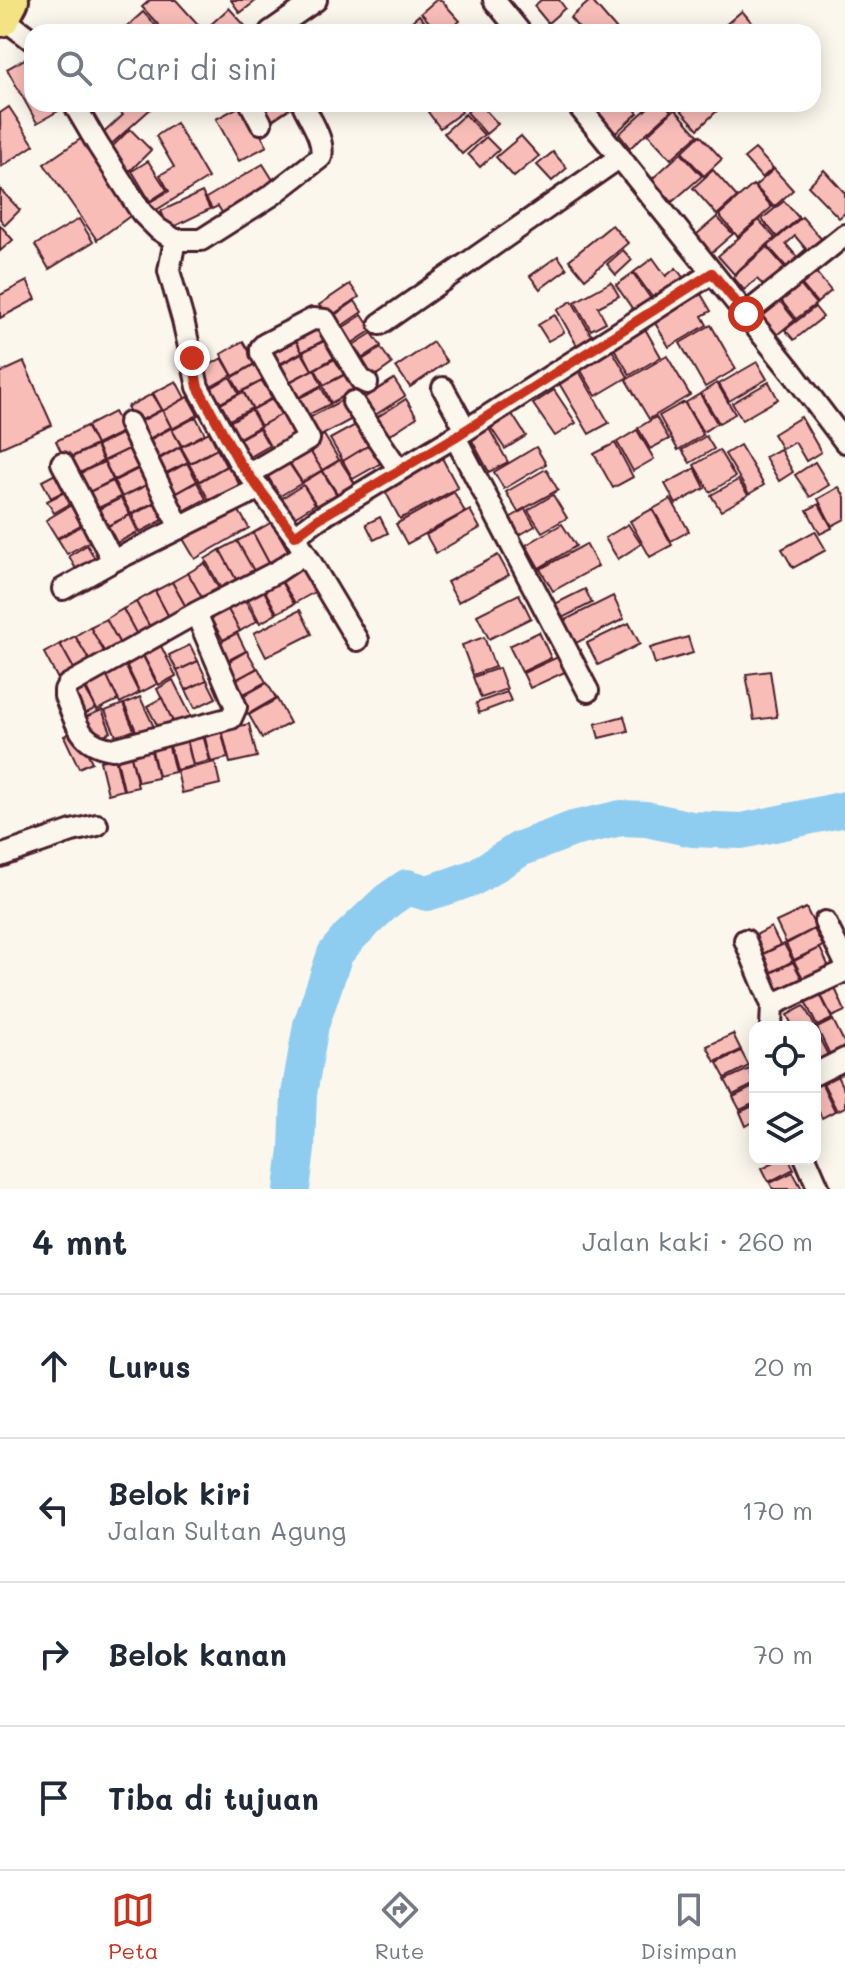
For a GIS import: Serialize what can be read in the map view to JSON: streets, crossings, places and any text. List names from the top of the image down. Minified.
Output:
{"page":{"search":"Cari di sini","heading":["4 mnt","Jalan kaki · 260 m"],"list":[["Lurus","20 m"],["Belok kiri","Jalan Sultan Agung","170 m"],["Belok kanan","70 m"],"Tiba di tujuan"],"nav":["Peta","Rute","Disimpan"]}}
